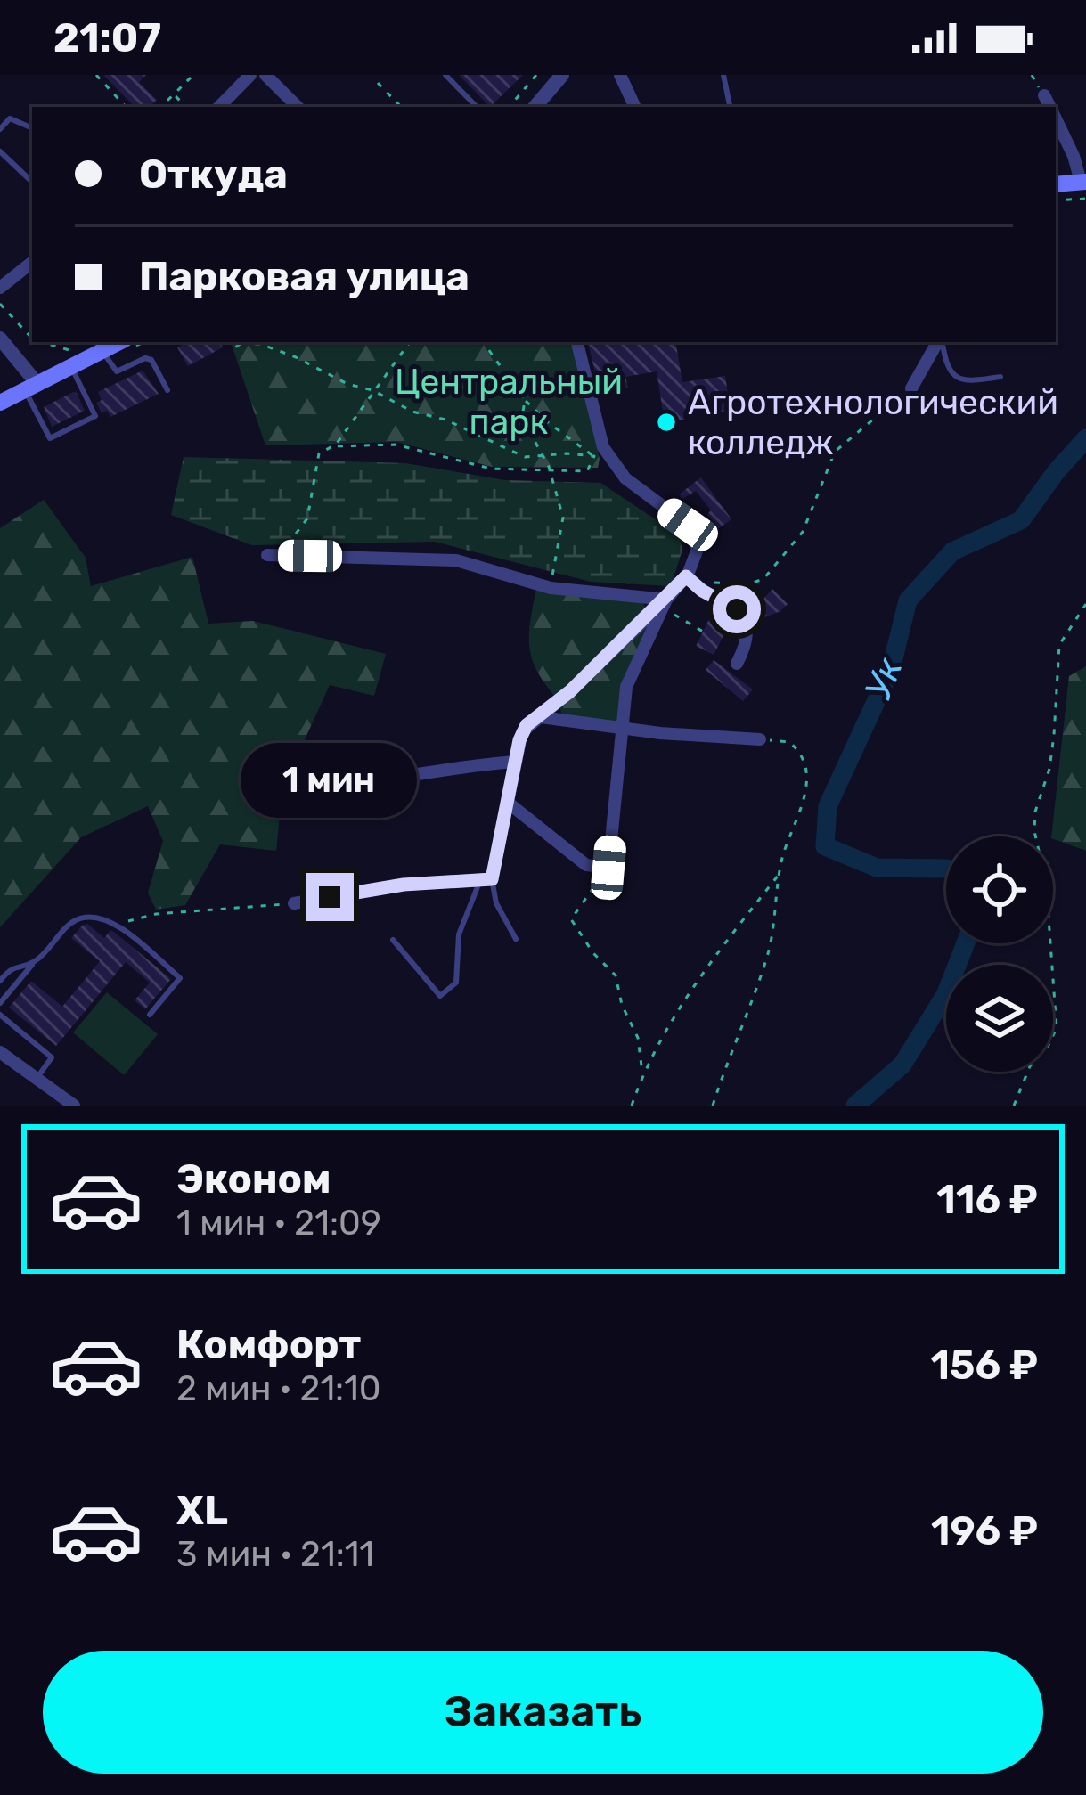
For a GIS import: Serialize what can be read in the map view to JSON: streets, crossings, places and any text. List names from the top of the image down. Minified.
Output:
{"water":["Ук"],"parks":["Центральный парк"],"places":["Агротехнологический колледж"],"page":{"status":"21:07","banner":["Откуда","Парковая улица"],"bubble":"1 мин","list":[{"name":"Эконом","note":"1 мин · 21:09","value":"116 ₽"},{"name":"Комфорт","note":"2 мин · 21:10","value":"156 ₽"},{"name":"XL","note":"3 мин · 21:11","value":"196 ₽"}],"buttons":"Заказать"}}
